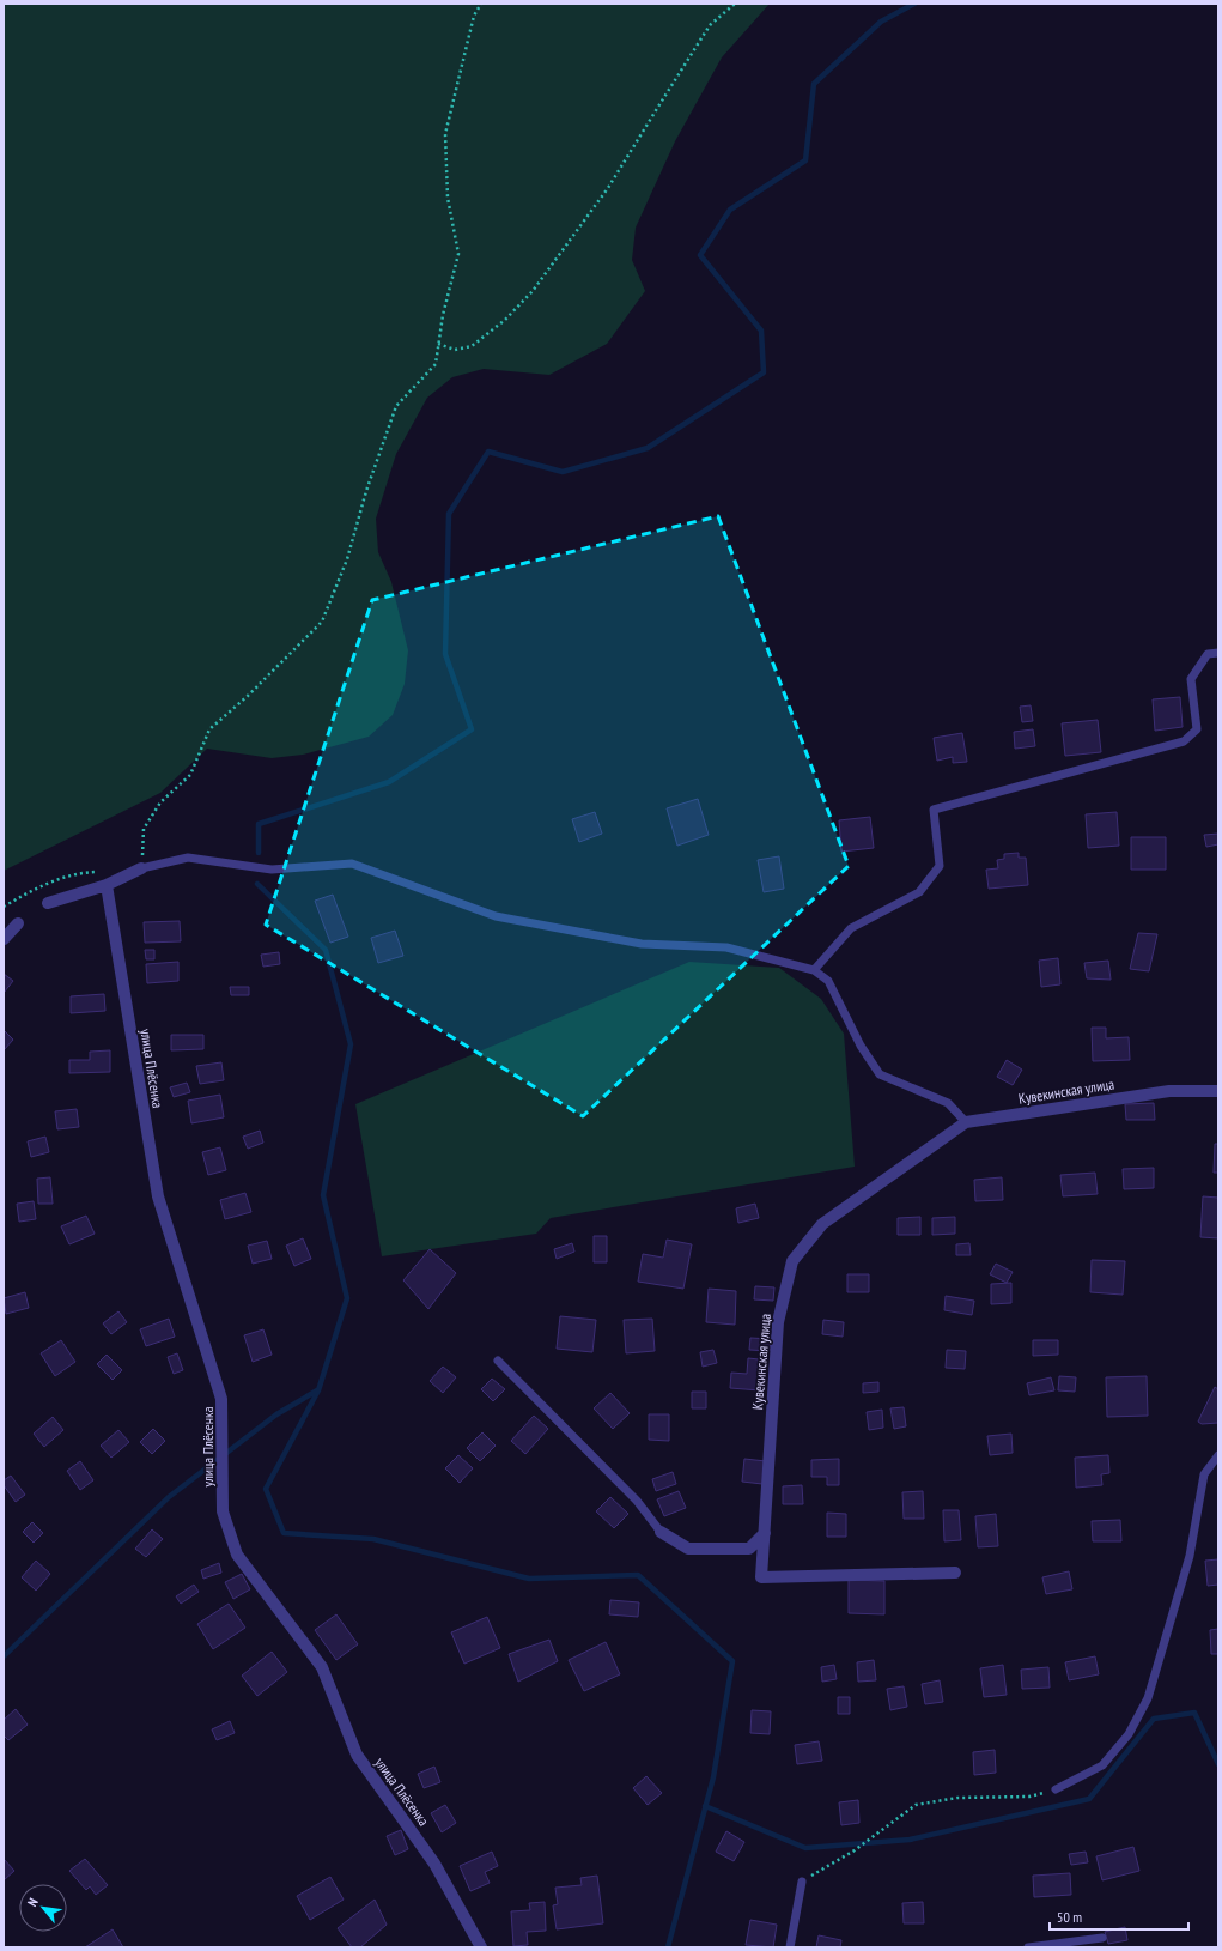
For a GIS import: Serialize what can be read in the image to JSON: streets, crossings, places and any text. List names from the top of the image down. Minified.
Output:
{"streets":{"street":["улица Плёсенка","Кувекинская улица"]},"scale_bar":"50 m","north":"top left"}
